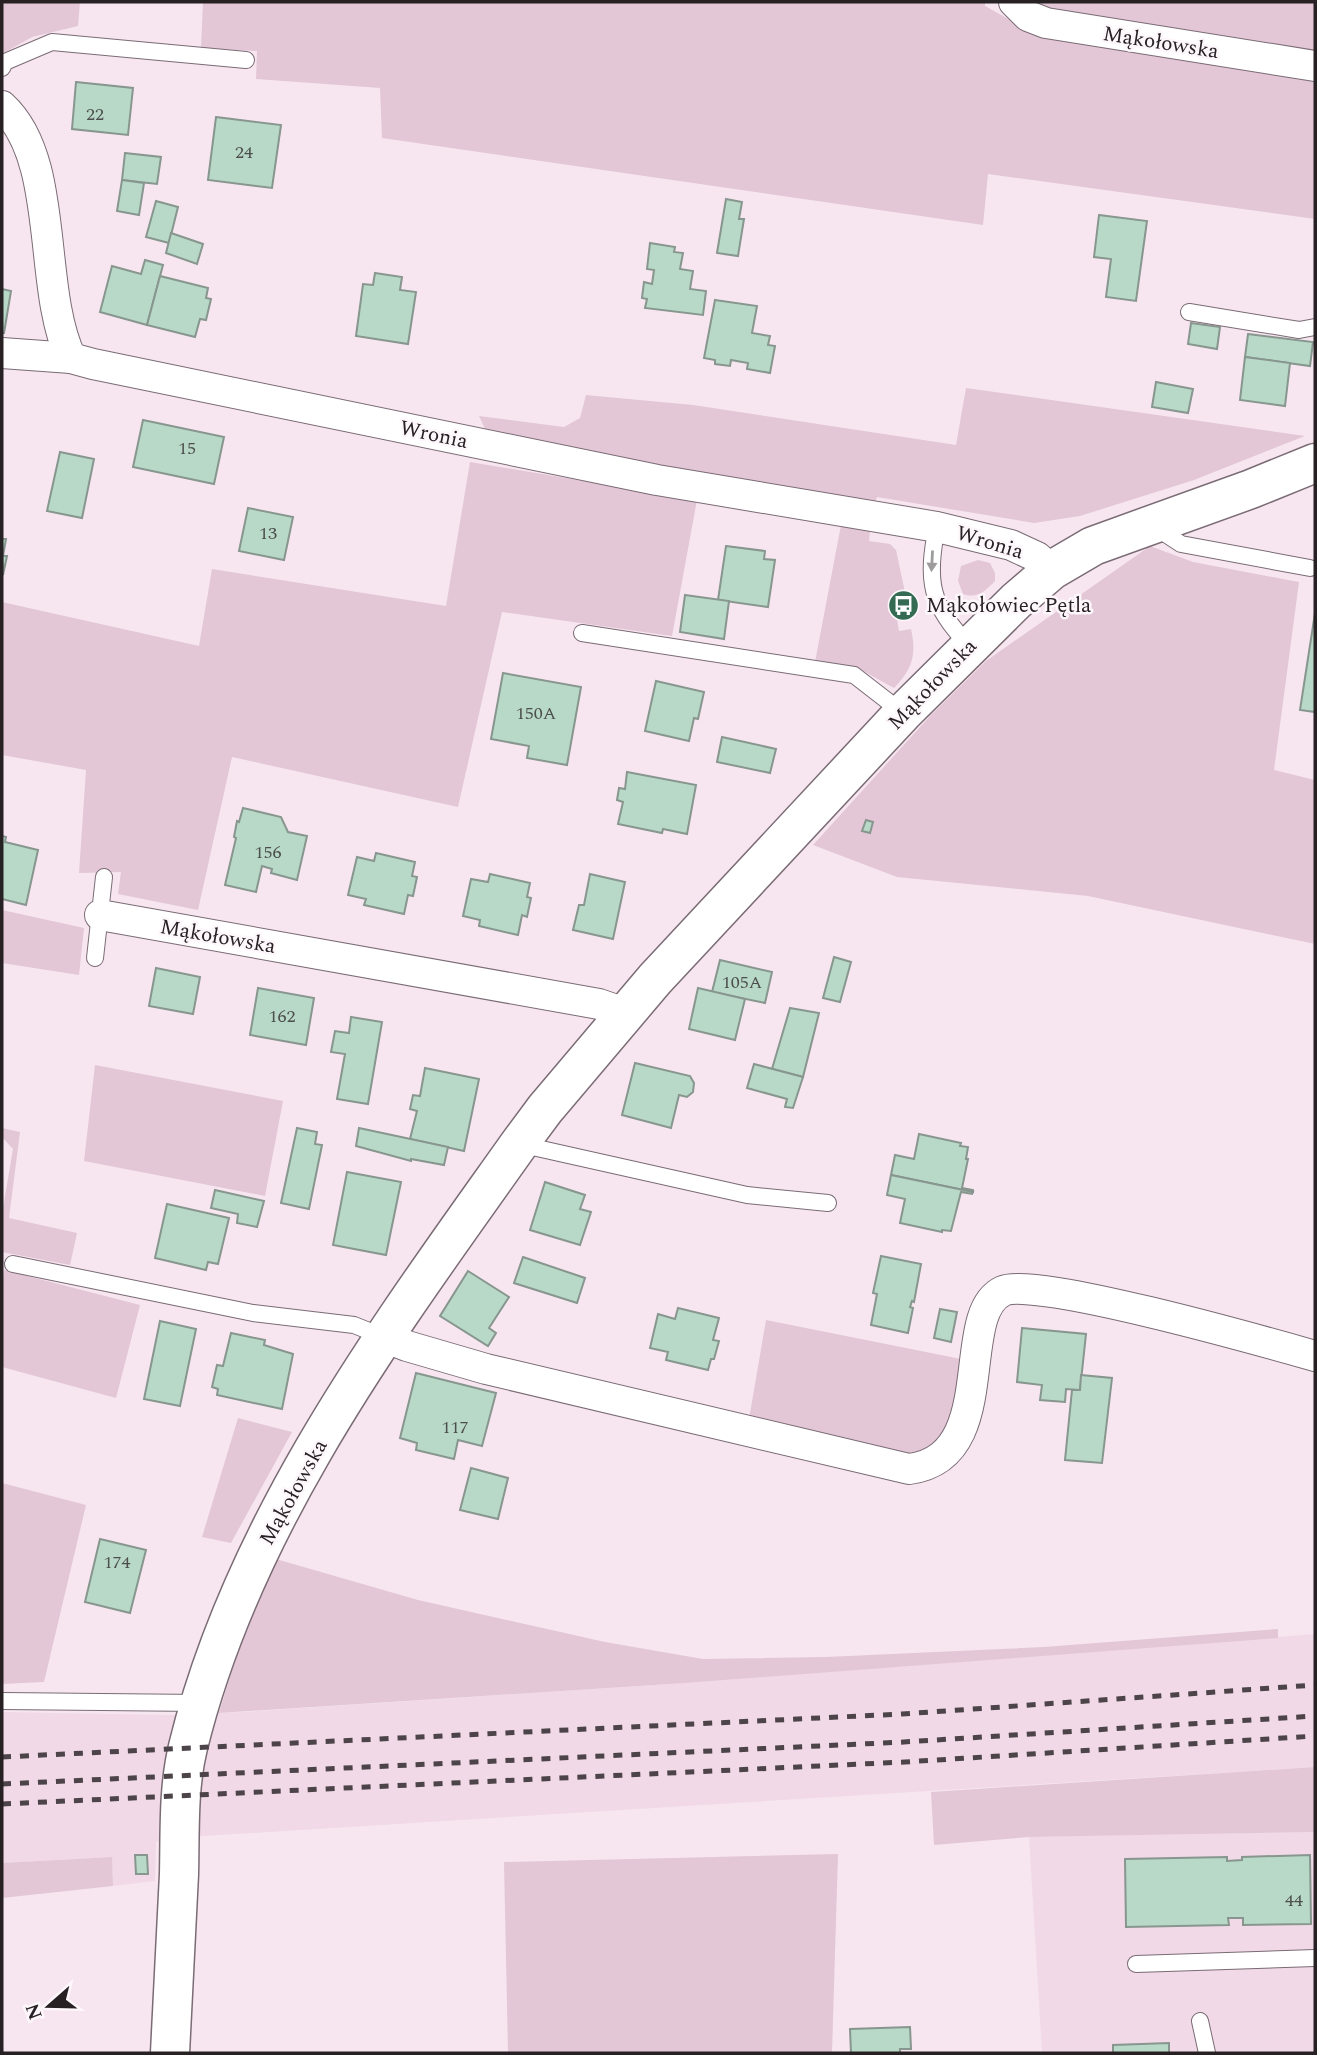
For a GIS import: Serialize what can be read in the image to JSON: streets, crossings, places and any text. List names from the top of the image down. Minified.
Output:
{"streets":{"street":["Mąkołowska","Wronia"]},"crossings":[["Mąkołowska","Wronia"]],"places":{"bus stop":["Mąkołowiec Pętla"]},"house_numbers":["22","24","15","13","150A","156","105A","162","117","174","44"],"north":"left"}
